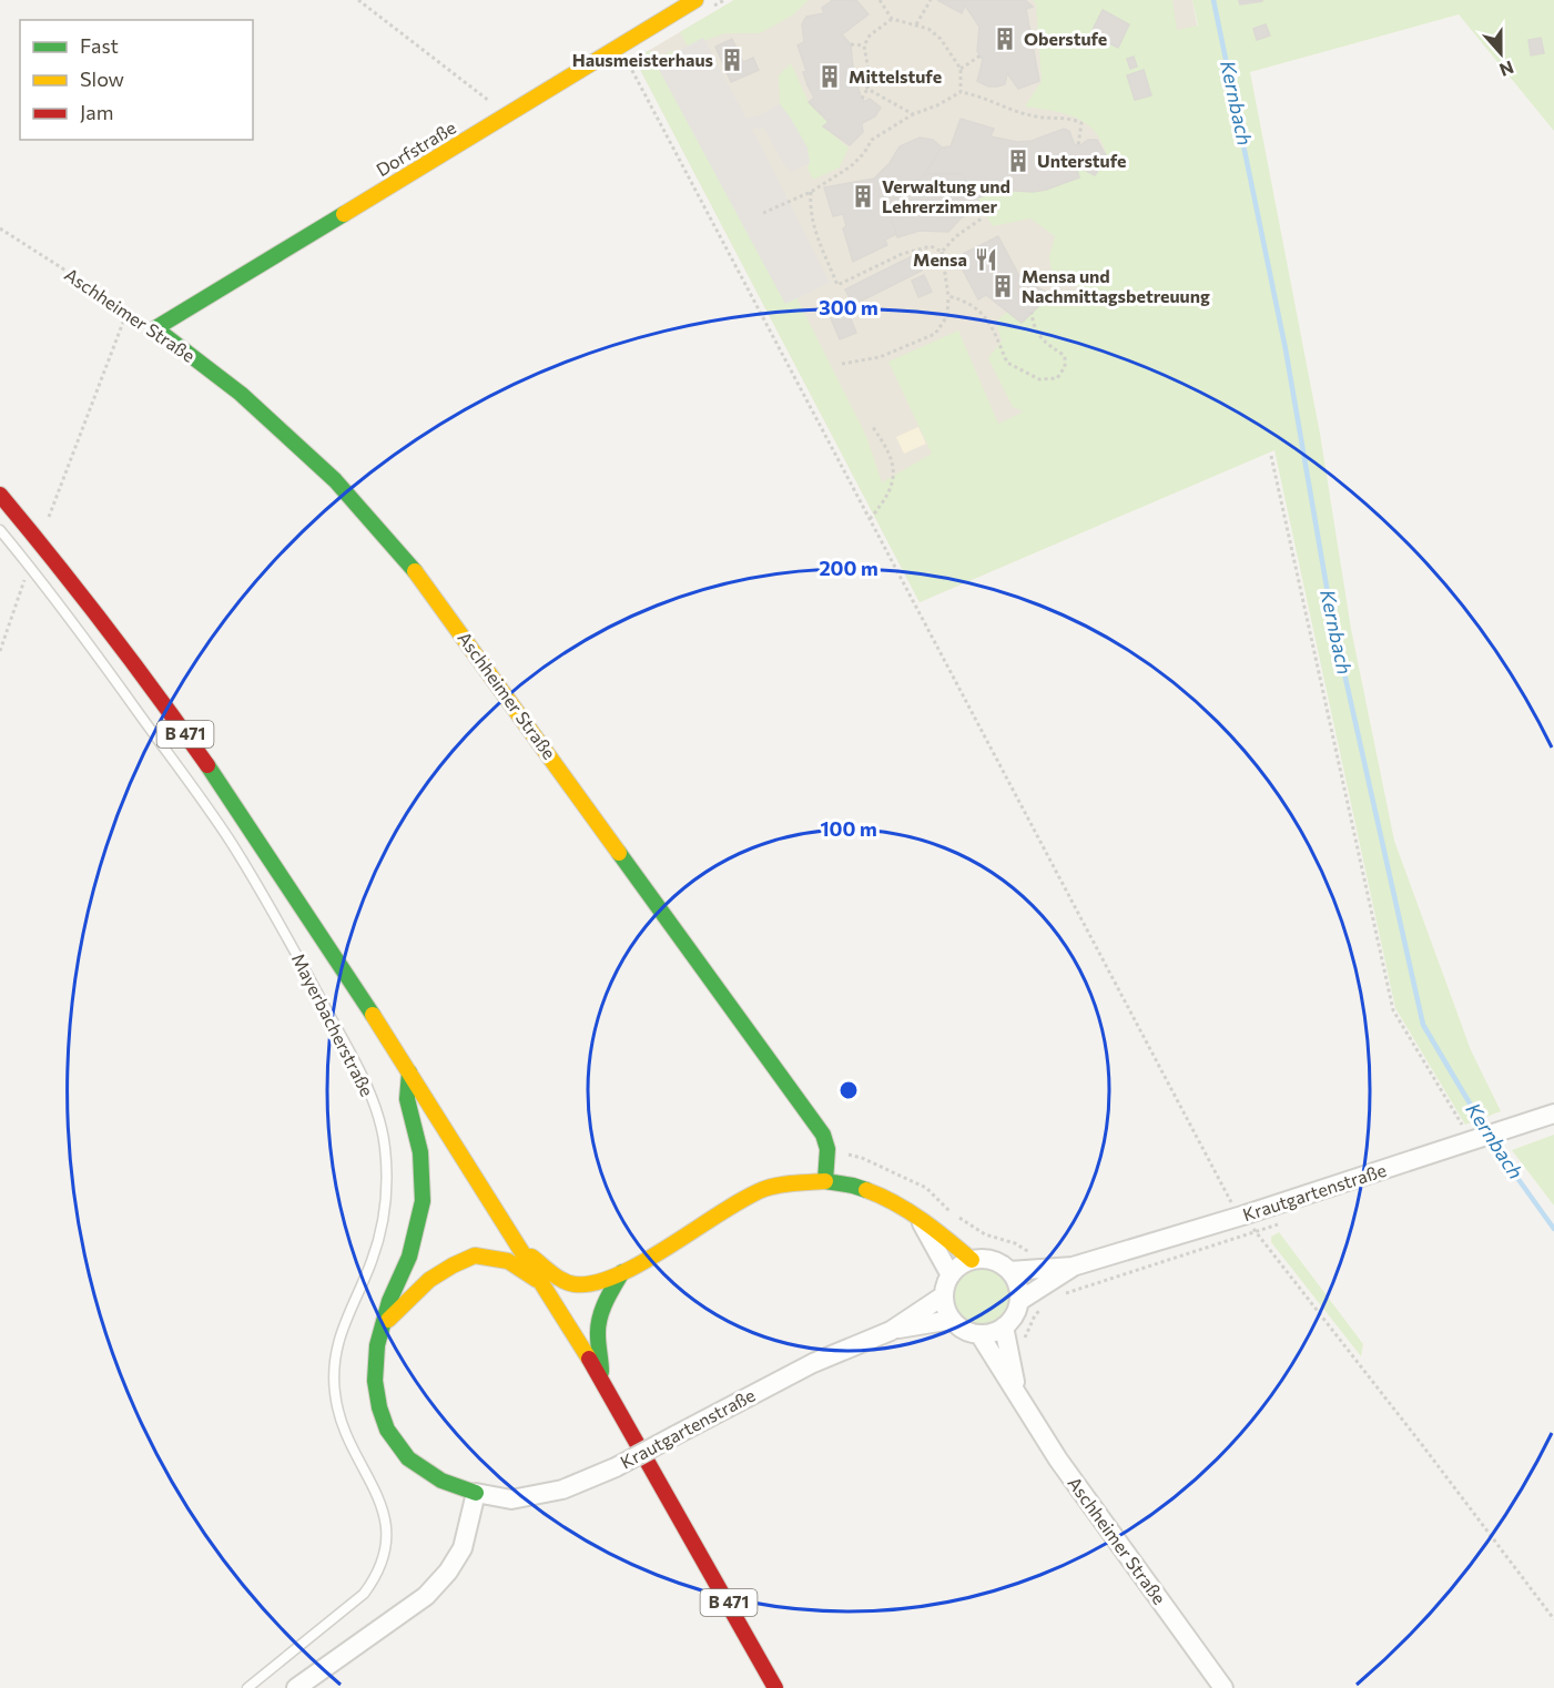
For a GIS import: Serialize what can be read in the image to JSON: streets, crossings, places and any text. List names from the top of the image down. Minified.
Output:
{"streets":{"main road":["Dorfstraße","Aschheimer Straße","B 471"],"street":["Krautgartenstraße"],"lane":["Mayerbacherstraße"]},"crossings":[["Dorfstraße","Aschheimer Straße"],["Aschheimer Straße","Krautgartenstraße"]],"water":["Kernbach"],"places":{"building":["Oberstufe","Hausmeisterhaus","Mittelstufe","Unterstufe","Verwaltung und Lehrerzimmer","Mensa und Nachmittagsbetreuung"],"restaurant":["Mensa"]},"legend":["Fast","Slow","Jam"],"north":"bottom","rings":["300 m","200 m","100 m"]}
